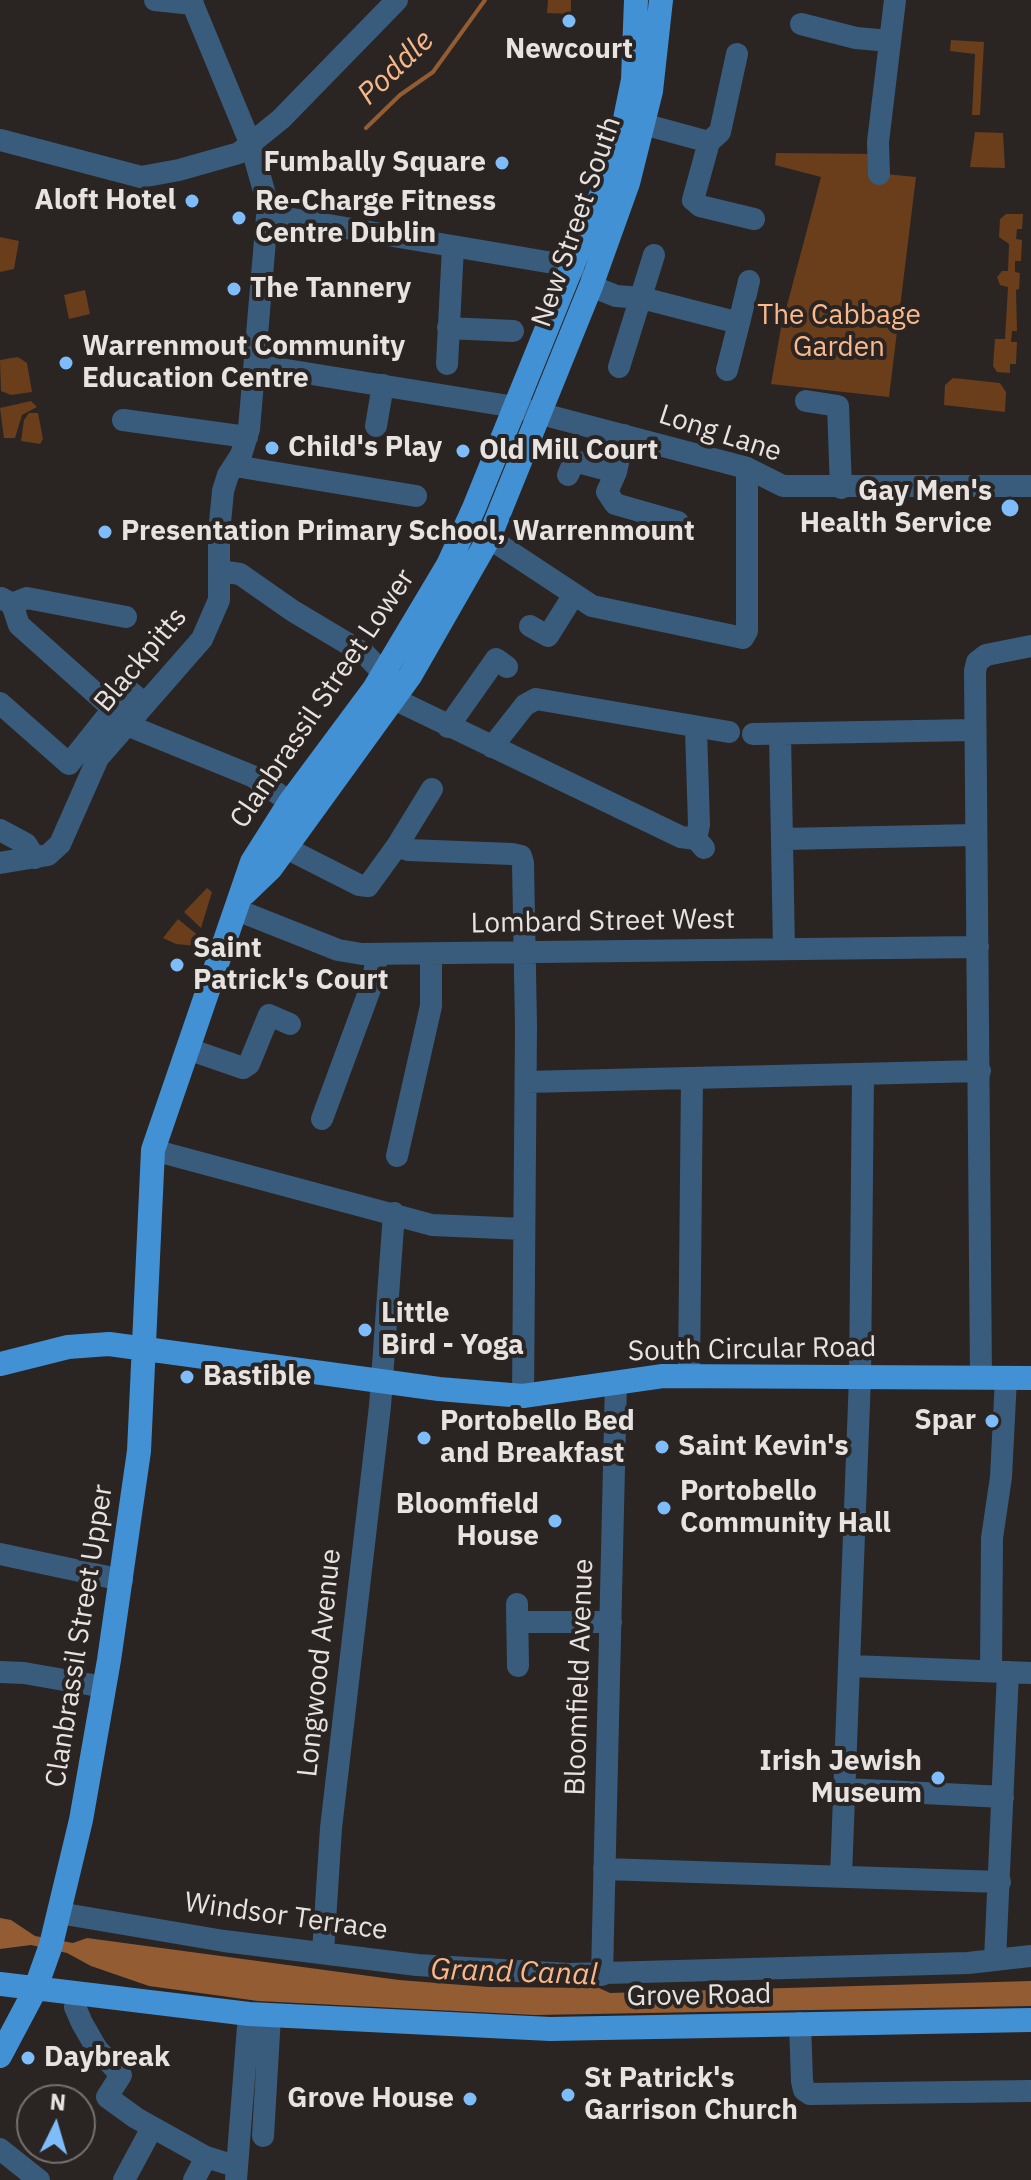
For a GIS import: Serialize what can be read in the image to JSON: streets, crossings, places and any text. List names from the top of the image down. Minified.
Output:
{"streets":{"main road":["New Street South","Clanbrassil Street Lower","South Circular Road","Clanbrassil Street Upper","Grove Road"],"street":["Long Lane","Blackpitts","Lombard Street West","Longwood Avenue","Bloomfield Avenue","Windsor Terrace"]},"crossings":[["New Street South","Long Lane"],["New Street South","Clanbrassil Street Lower"],["Long Lane","Blackpitts"],["Long Lane","Clanbrassil Street Lower"],["Clanbrassil Street Lower","Lombard Street West"],["Clanbrassil Street Lower","South Circular Road"],["Clanbrassil Street Lower","Clanbrassil Street Upper"],["South Circular Road","Clanbrassil Street Upper"],["South Circular Road","Longwood Avenue"],["South Circular Road","Bloomfield Avenue"],["Clanbrassil Street Upper","Windsor Terrace"],["Clanbrassil Street Upper","Grove Road"],["Longwood Avenue","Windsor Terrace"],["Bloomfield Avenue","Windsor Terrace"]],"water":["Poddle","Grand Canal"],"parks":["The Cabbage Garden"],"places":["Newcourt","Fumbally Square","Aloft Hotel","Re-Charge Fitness Centre Dublin","The Tannery","Warrenmout Community Education Centre","Child's Play","Old Mill Court","Gay Men's Health Service","Presentation Primary School, Warrenmount","Saint Patrick's Court","Little Bird - Yoga","Bastible","Spar","Portobello Bed and Breakfast","Saint Kevin's","Portobello Community Hall","Bloomfield House","Irish Jewish Museum","Daybreak","St Patrick's Garrison Church","Grove House"],"north":"top"}
